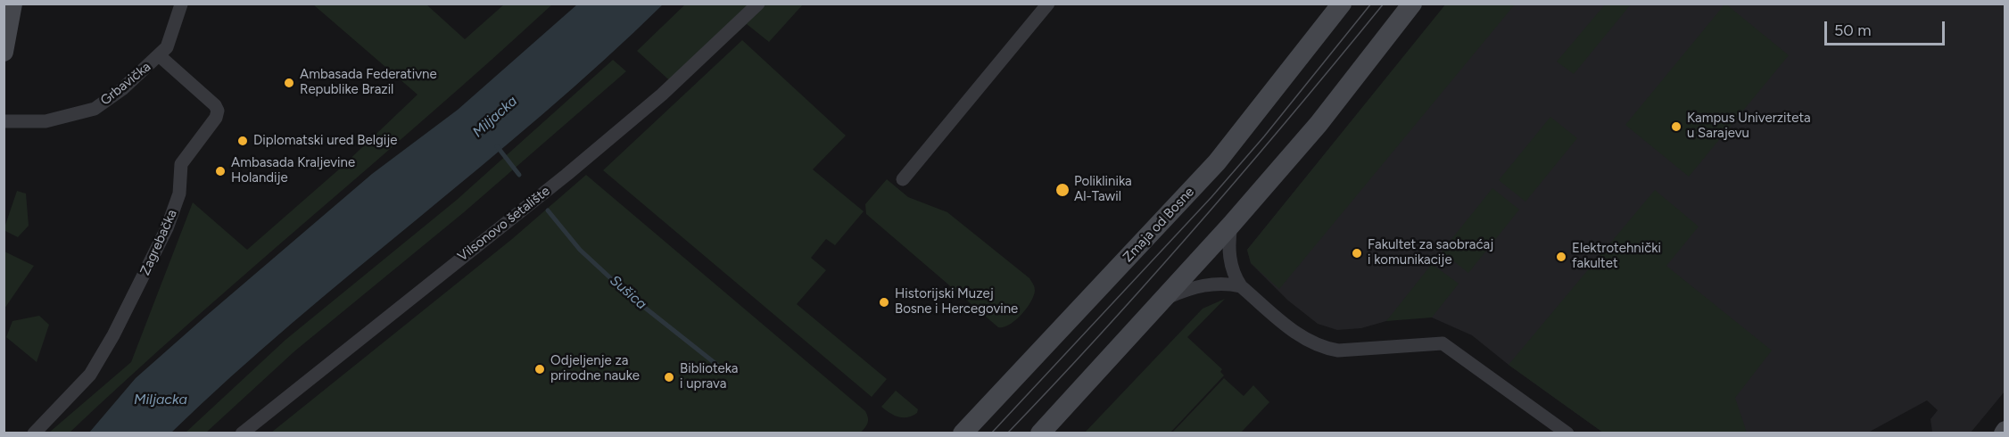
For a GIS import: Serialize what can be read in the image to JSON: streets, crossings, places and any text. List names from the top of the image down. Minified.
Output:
{"streets":{"main road":["Zmaja od Bosne"],"street":["Grbavička","Vilsonovo šetalište","Zagrebačka"]},"crossings":[["Grbavička","Zagrebačka"]],"water":["Miljacka","Sušica"],"places":["Ambasada Federativne Republike Brazil","Kampus Univerziteta u Sarajevu","Diplomatski ured Belgije","Ambasada Kraljevine Holandije","Poliklinika Al-Tawil","Fakultet za saobraćaj i komunikacije","Elektrotehnički fakultet","Historijski Muzej Bosne i Hercegovine","Odjeljenje za prirodne nauke","Biblioteka i uprava"],"scale_bar":"50 m"}
